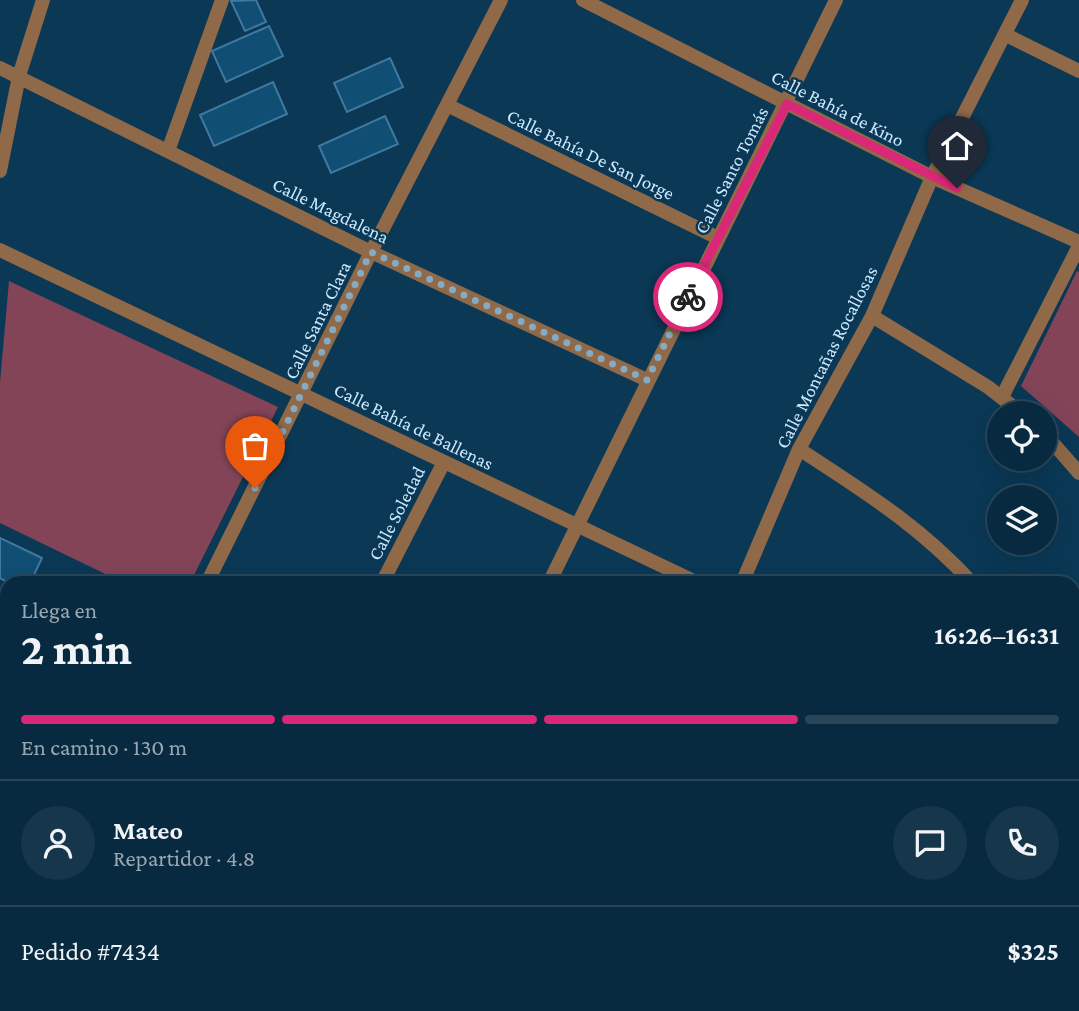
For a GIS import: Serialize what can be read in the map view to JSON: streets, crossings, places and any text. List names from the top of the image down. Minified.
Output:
{"streets":{"street":["Calle Bahía de Kino","Calle Bahía De San Jorge","Calle Santo Tomás","Calle Magdalena","Calle Santa Clara","Calle Montañas Rocallosas","Calle Bahía de Ballenas","Calle Soledad"]},"crossings":[["Calle Bahía de Kino","Calle Santo Tomás"],["Calle Bahía de Kino","Calle Montañas Rocallosas"],["Calle Bahía De San Jorge","Calle Santo Tomás"],["Calle Bahía De San Jorge","Calle Santa Clara"],["Calle Santo Tomás","Calle Magdalena"],["Calle Santo Tomás","Calle Bahía de Ballenas"],["Calle Magdalena","Calle Santa Clara"],["Calle Santa Clara","Calle Bahía de Ballenas"],["Calle Bahía de Ballenas","Calle Soledad"]],"page":{"heading":["2 min","Llega en","16:26–16:31"],"panel":["Mateo","Repartidor · 4.8","Pedido #7434","$325"],"bar":"En camino · 130 m"}}
